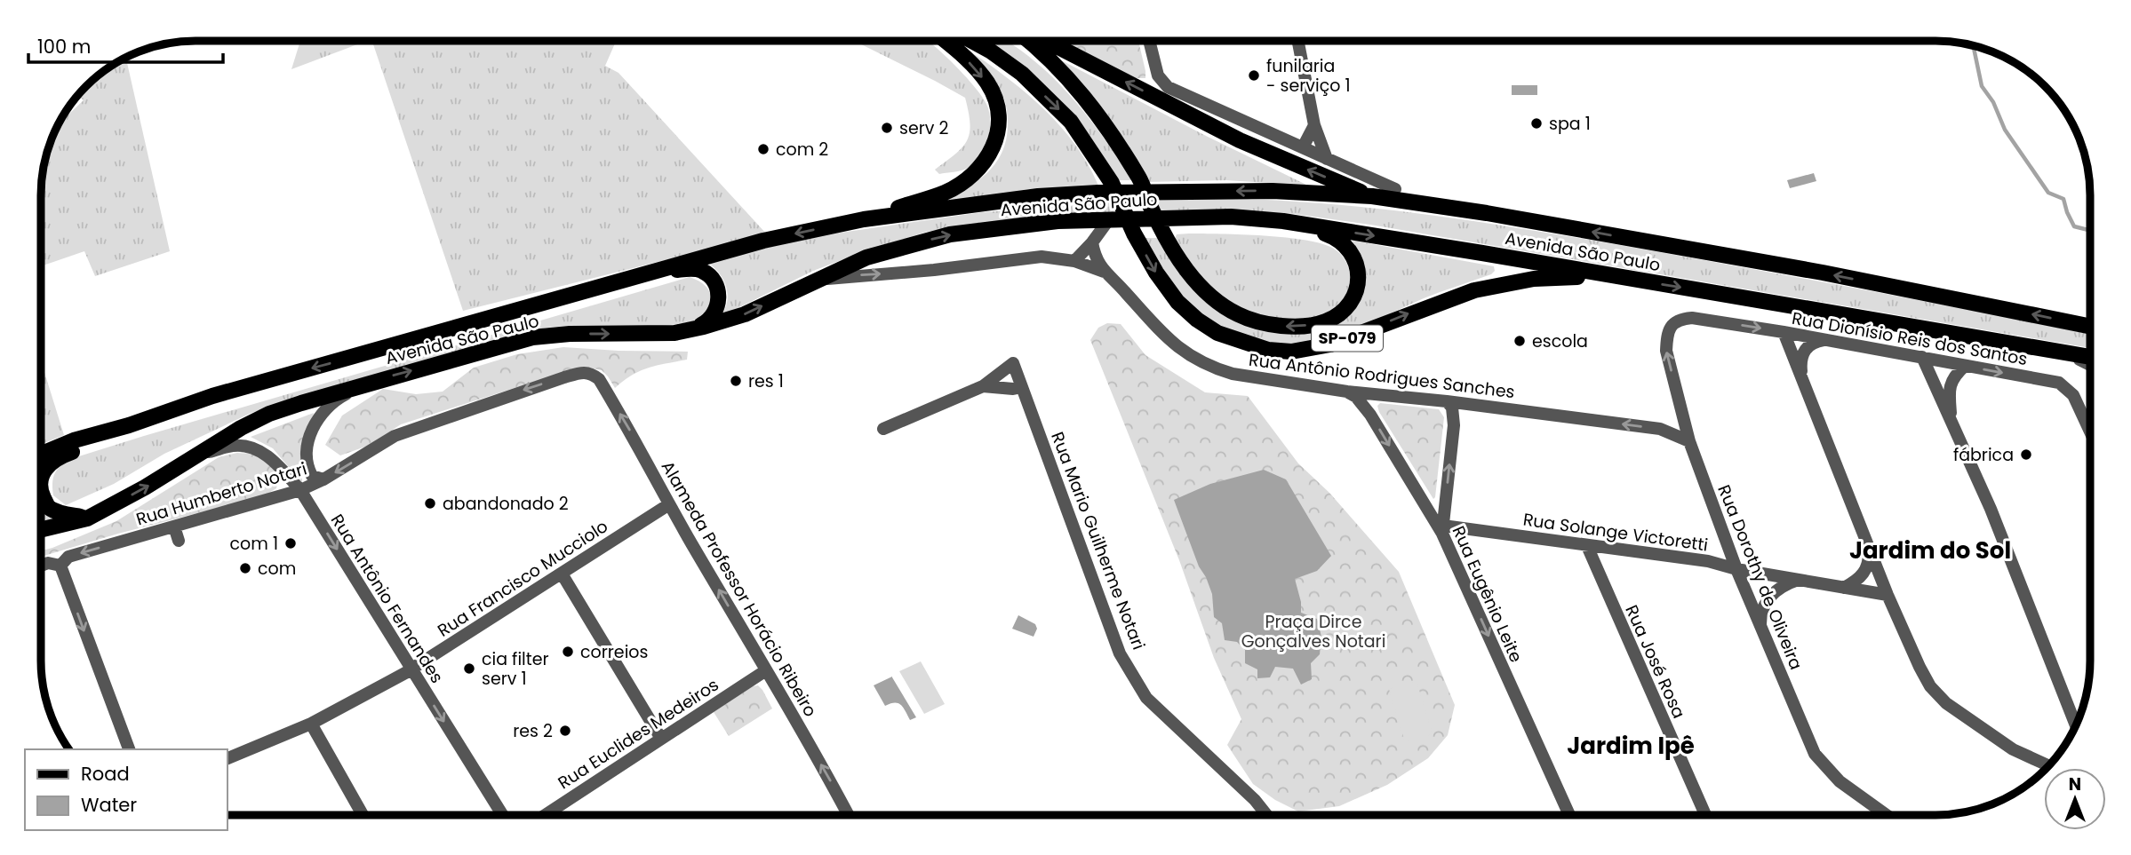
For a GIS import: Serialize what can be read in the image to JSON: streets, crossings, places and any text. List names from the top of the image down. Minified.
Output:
{"streets":{"main road":["Avenida São Paulo","SP-079"],"street":["Rua Dionísio Reis dos Santos","Rua Antônio Rodrigues Sanches","Rua Humberto Notari","Rua Solange Victoretti","Rua Mario Guilherme Notari","Rua Dorothy de Oliveira","Rua Francisco Mucciolo","Alameda Professor Horácio Ribeiro","Rua Eugênio Leite","Rua Antônio Fernandes","Rua José Rosa","Rua Euclides Medeiros"]},"crossings":[["Avenida São Paulo","SP-079"],["Avenida São Paulo","Rua Antônio Rodrigues Sanches"],["Avenida São Paulo","Rua Antônio Fernandes"],["Rua Dionísio Reis dos Santos","Rua Dorothy de Oliveira"],["Rua Antônio Rodrigues Sanches","Rua Dorothy de Oliveira"],["Rua Antônio Rodrigues Sanches","Rua Eugênio Leite"],["Rua Humberto Notari","Alameda Professor Horácio Ribeiro"],["Rua Humberto Notari","Rua Antônio Fernandes"],["Rua Solange Victoretti","Rua Dorothy de Oliveira"],["Rua Solange Victoretti","Rua Eugênio Leite"],["Rua Solange Victoretti","Rua José Rosa"],["Rua Francisco Mucciolo","Alameda Professor Horácio Ribeiro"],["Rua Francisco Mucciolo","Rua Antônio Fernandes"],["Alameda Professor Horácio Ribeiro","Rua Euclides Medeiros"]],"one_way":["Rua Dionísio Reis dos Santos","Rua Humberto Notari","Alameda Professor Horácio Ribeiro","Rua Eugênio Leite","Rua Antônio Fernandes"],"districts":["Jardim do Sol","Jardim Ipê"],"parks":["Praça Dirce Gonçalves Notari"],"places":["funilaria - serviço 1","spa 1","serv 2","com 2","escola","res 1","fábrica","abandonado 2","com 1","com","correios","cia filter serv 1","res 2"],"legend":["Road","Water"],"scale_bar":"100 m","north":"top"}
